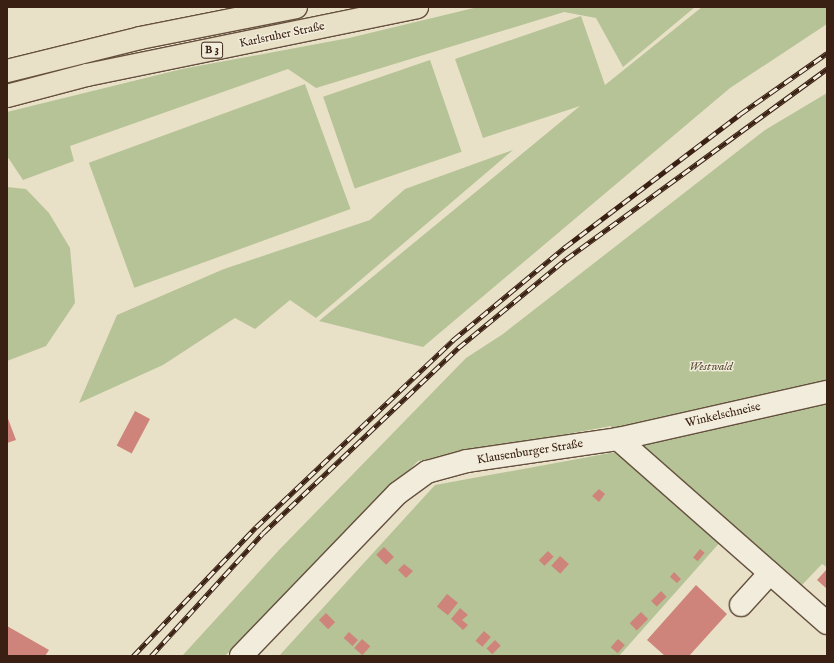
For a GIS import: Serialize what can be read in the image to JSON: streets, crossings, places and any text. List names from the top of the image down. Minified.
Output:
{"streets":{"main road":["Karlsruher Straße","B 3"],"street":["Winkelschneise","Klausenburger Straße"]},"crossings":[["Winkelschneise","Klausenburger Straße"]],"parks":["Westwald"]}
